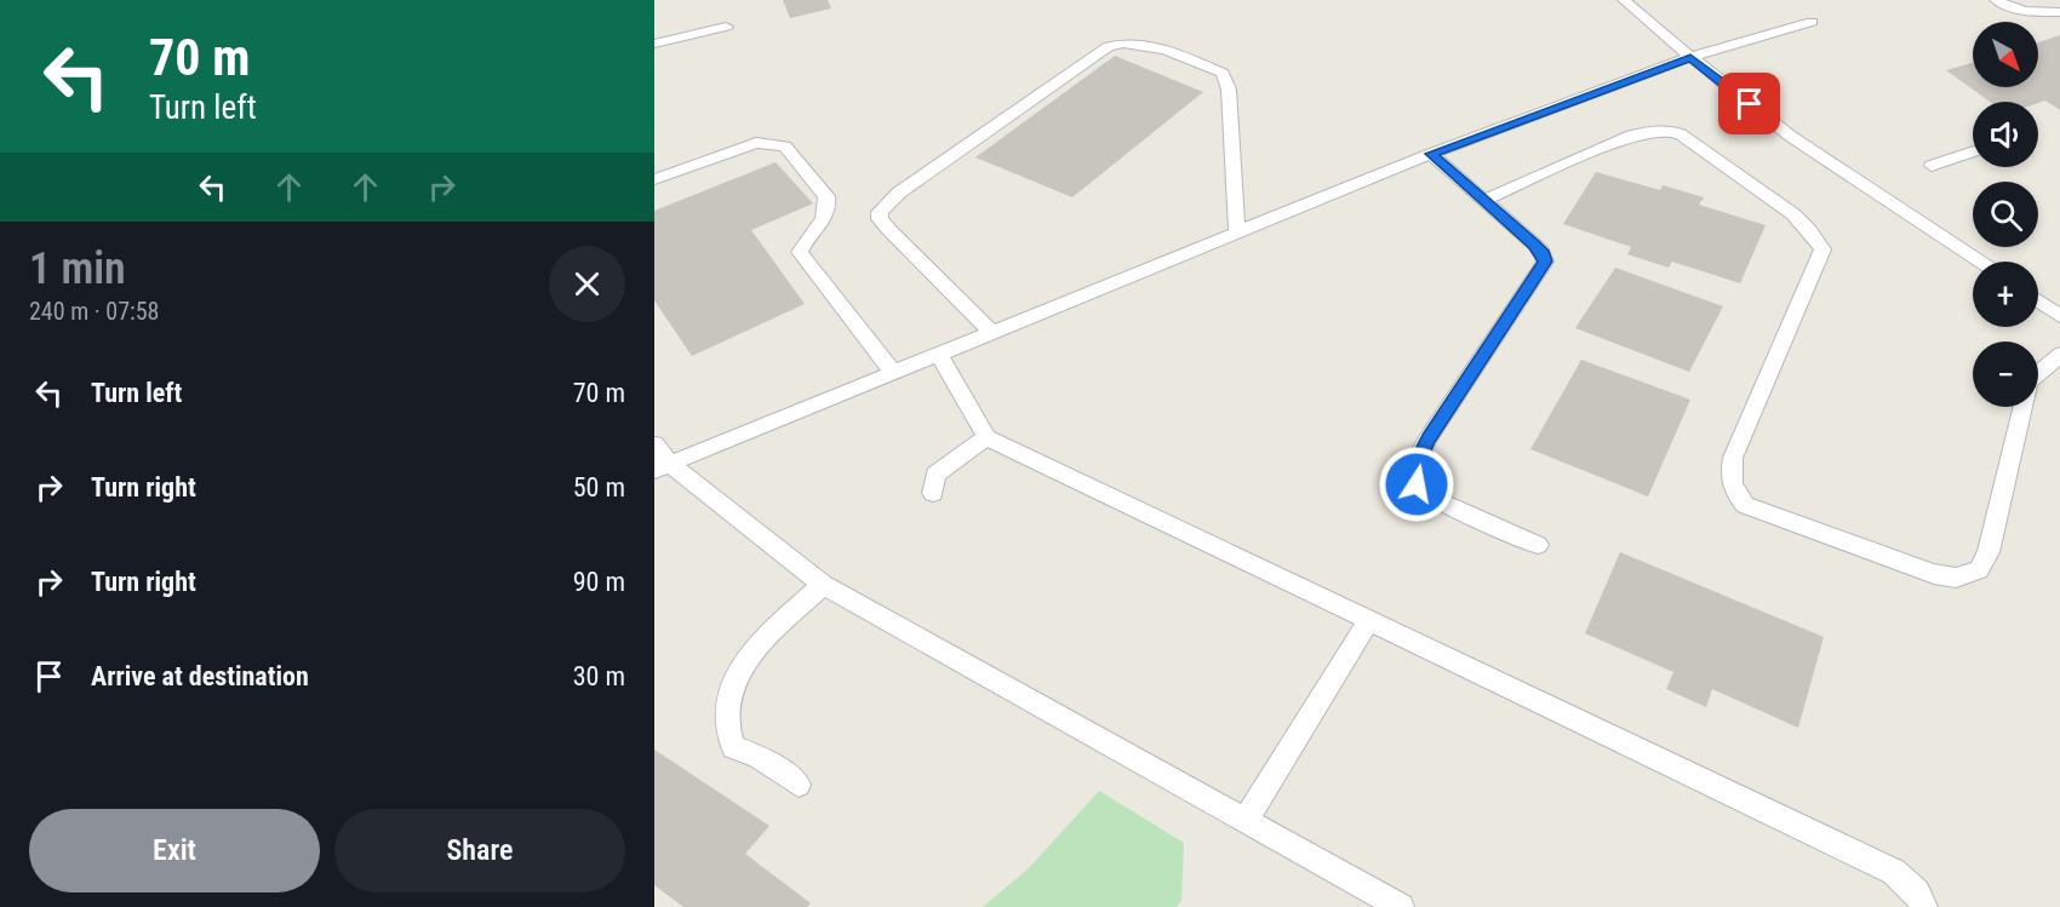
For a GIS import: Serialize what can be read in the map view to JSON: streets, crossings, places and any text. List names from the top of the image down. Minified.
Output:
{"north":"bottom right","page":{"turn":["70 m","Turn left"],"map_buttons":["+","−"],"heading":["1 min","240 m · 07:58"],"list":[{"name":"Turn left","value":"70 m"},{"name":"Turn right","value":"50 m"},{"name":"Turn right","value":"90 m"},{"name":"Arrive at destination","value":"30 m"}],"buttons":["Exit","Share"]}}
